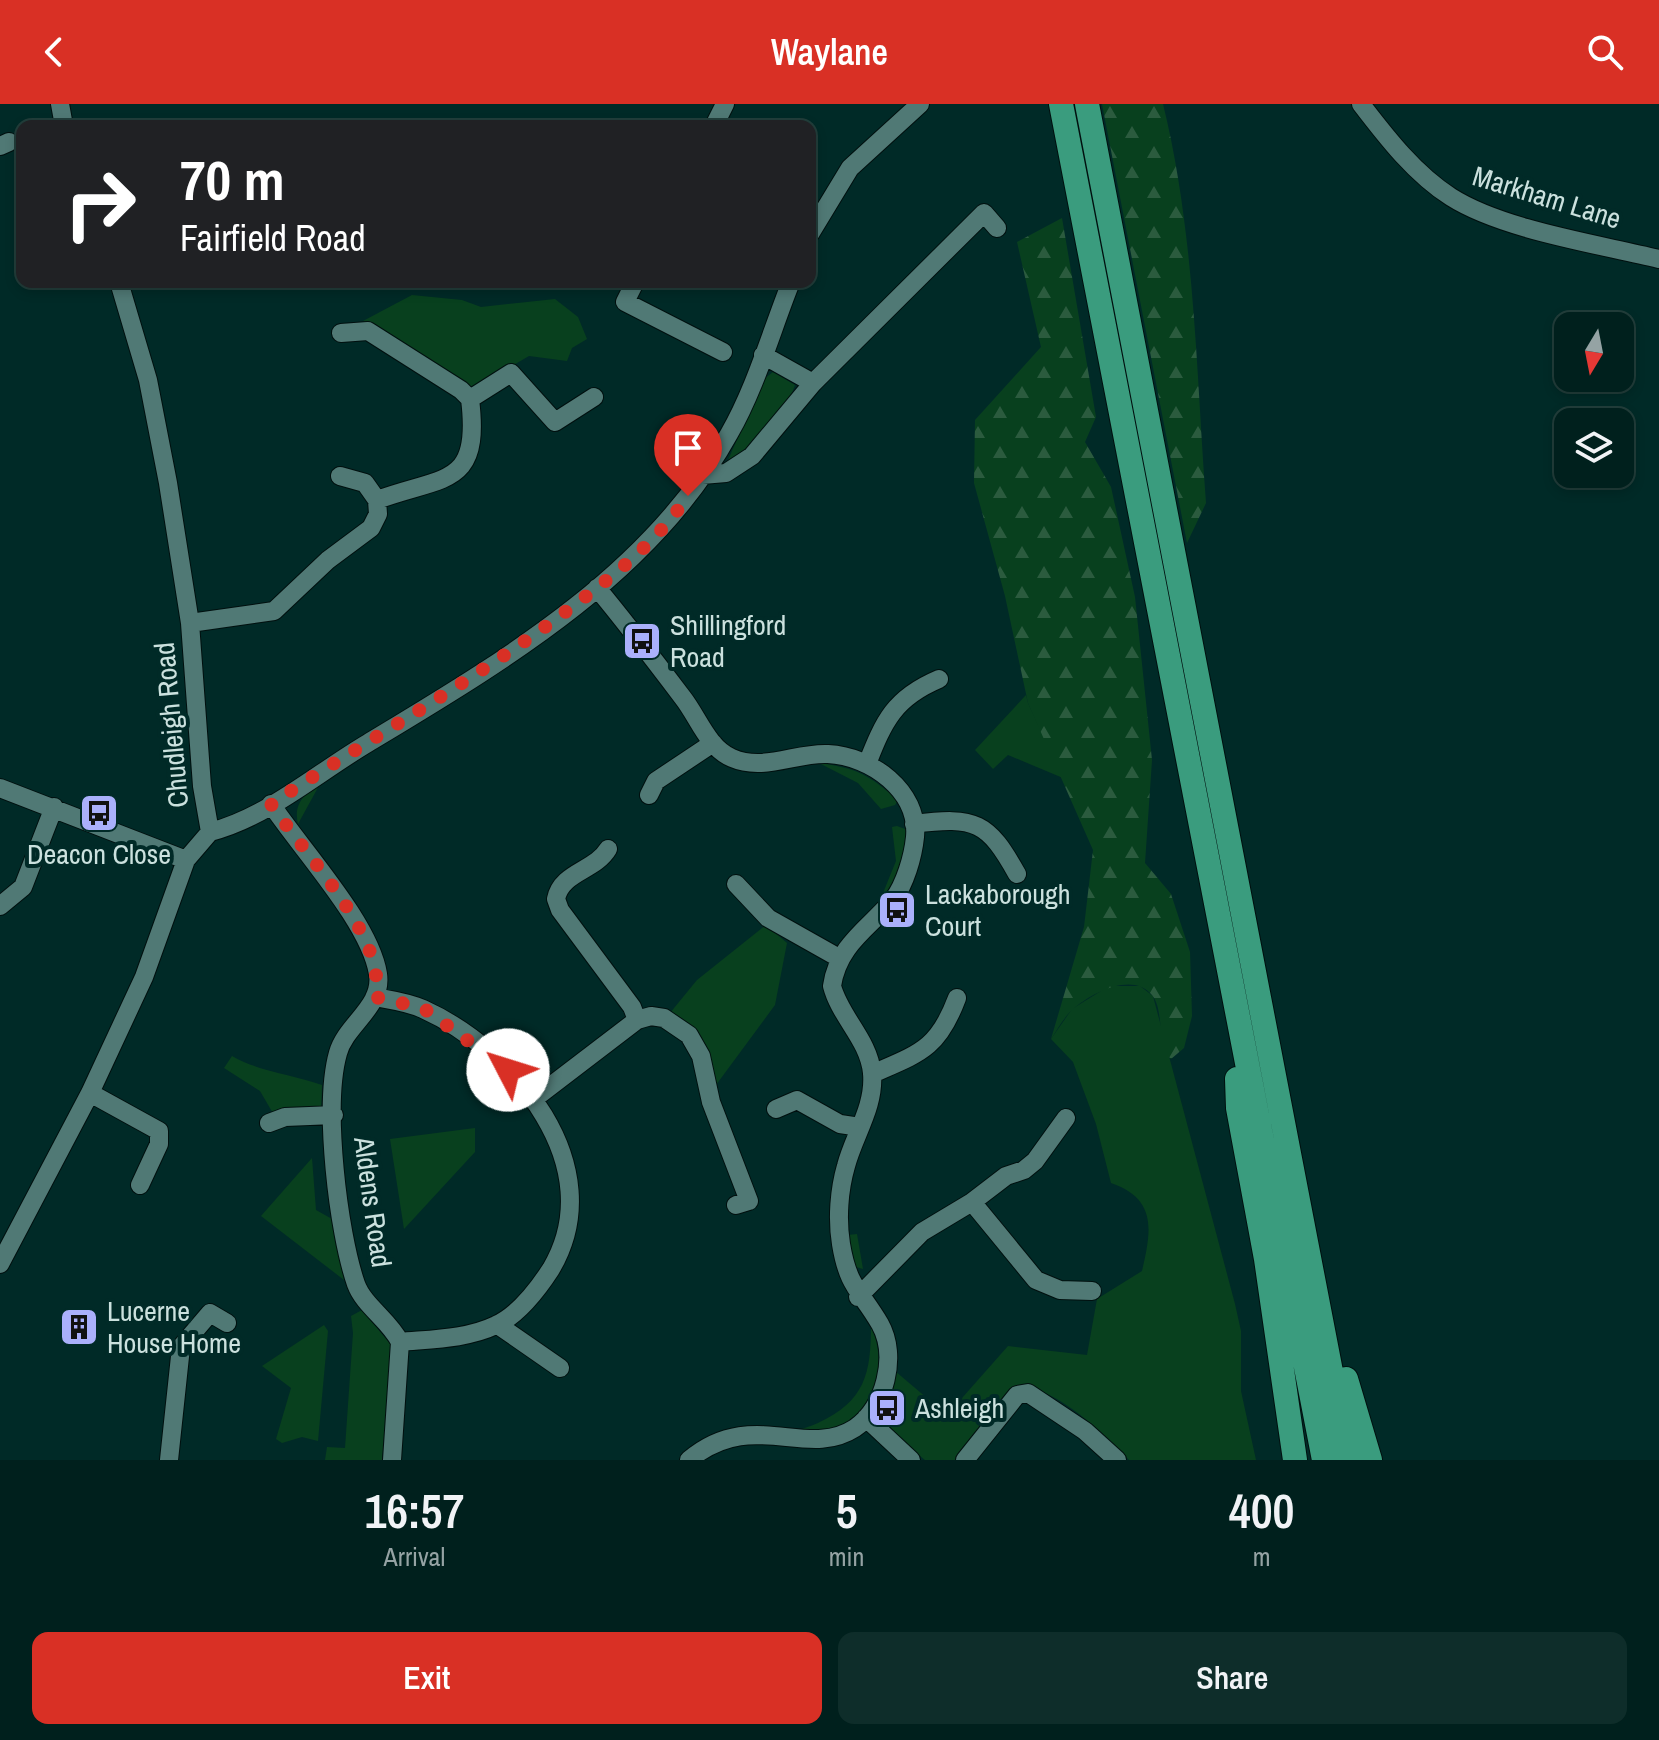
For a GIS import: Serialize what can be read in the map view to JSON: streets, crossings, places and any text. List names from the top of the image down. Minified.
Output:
{"streets":{"street":["Markham Lane","Chudleigh Road","Aldens Road"]},"places":{"bus stop":["Shillingford Road","Deacon Close","Lackaborough Court","Ashleigh"],"building":["Lucerne House Home"]},"north":"bottom","page":{"header":"Waylane","turn":["70 m","Fairfield Road"],"eta":["16:57","Arrival","5","min","400","m"],"buttons":["Exit","Share"]}}
